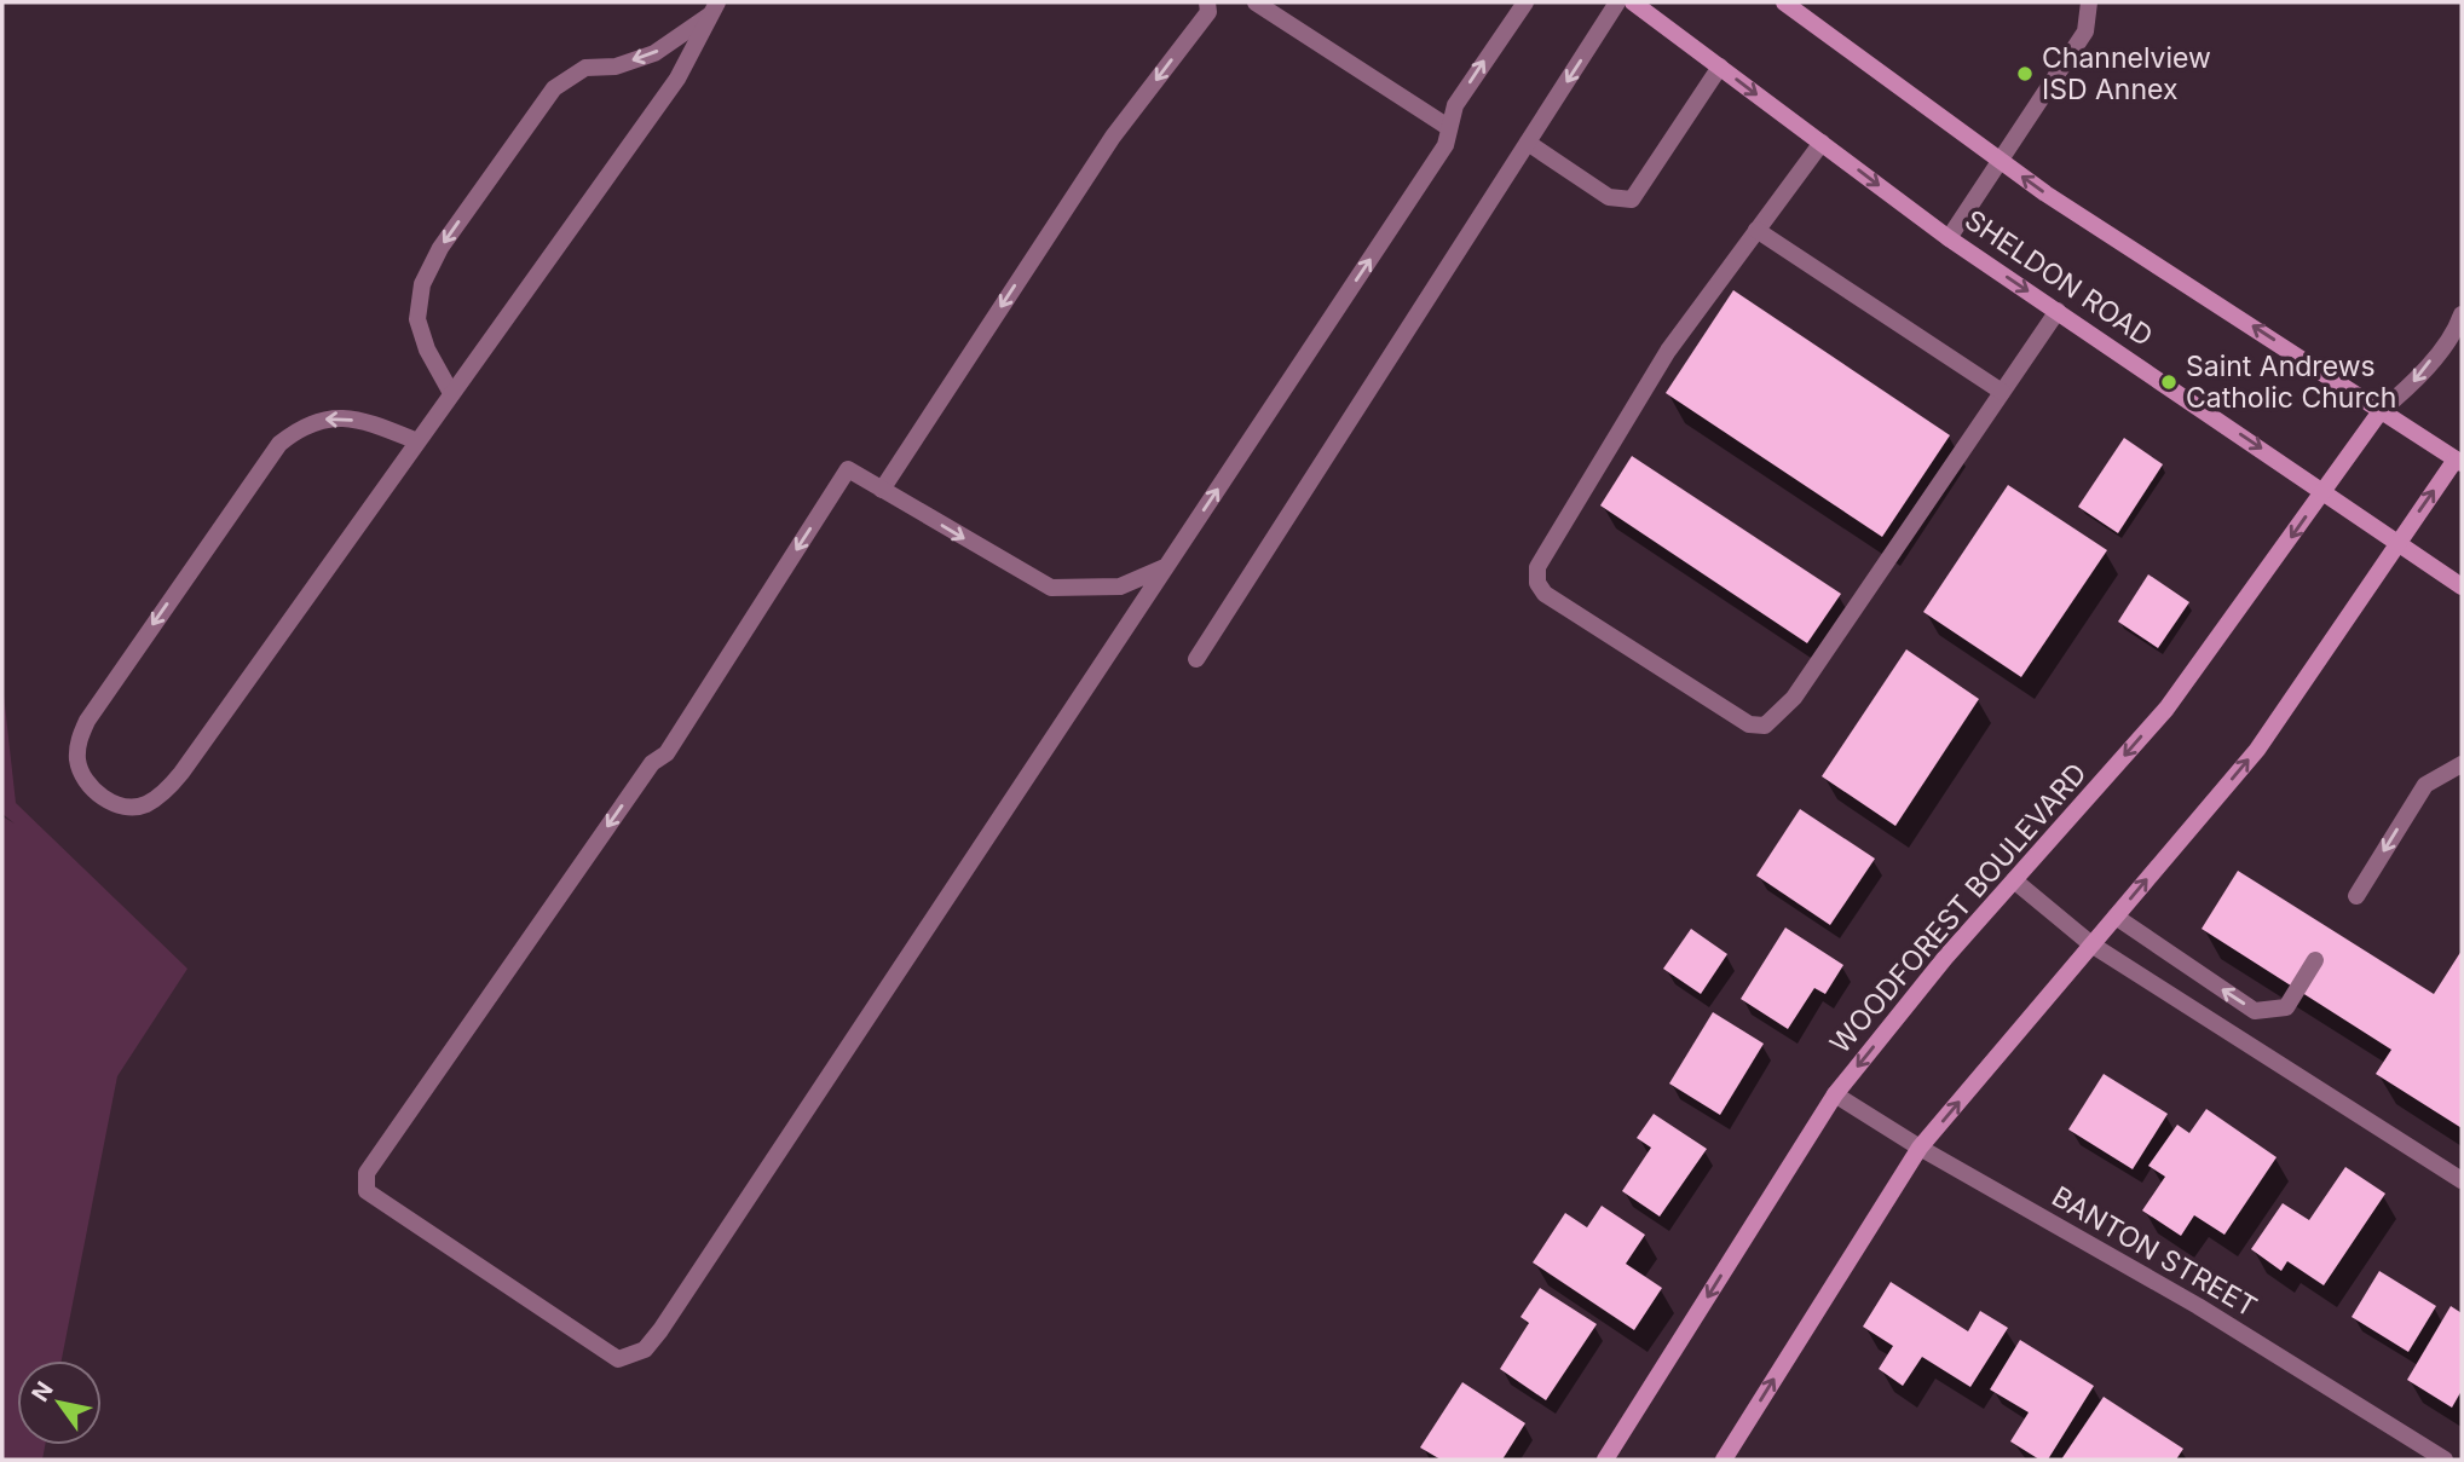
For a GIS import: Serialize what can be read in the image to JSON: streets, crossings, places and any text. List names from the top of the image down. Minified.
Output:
{"streets":{"main road":["SHELDON ROAD","WOODFOREST BOULEVARD"],"street":["BANTON STREET"]},"crossings":[["SHELDON ROAD","WOODFOREST BOULEVARD"],["WOODFOREST BOULEVARD","BANTON STREET"]],"places":["Channelview ISD Annex","Saint Andrews Catholic Church"],"north":"top left"}
